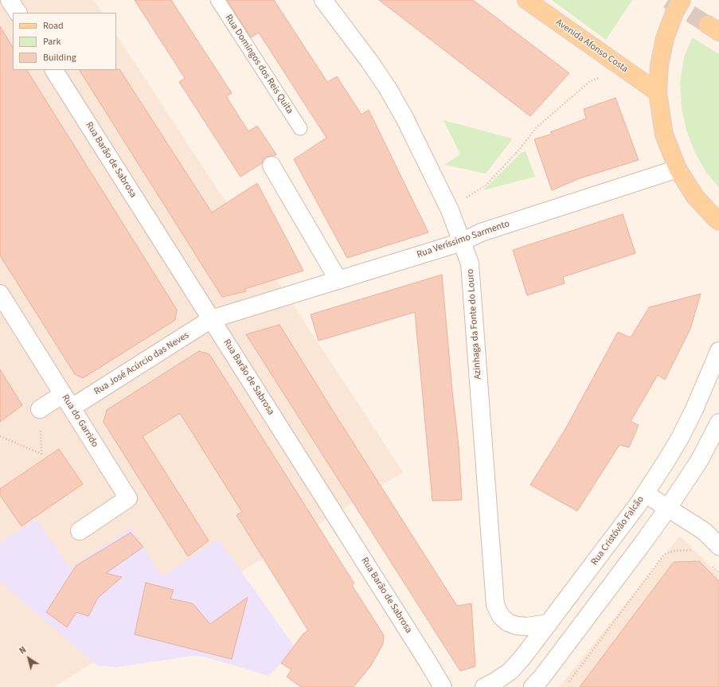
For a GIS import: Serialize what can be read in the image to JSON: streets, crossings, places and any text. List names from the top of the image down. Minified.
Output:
{"streets":{"main road":["Avenida Afonso Costa"],"street":["Rua Barão de Sabrosa","Rua Veríssimo Sarmento","Azinhaga da Fonte do Louro","Rua José Acúrcio das Neves","Rua do Garrido","Rua Cristóvão Falcão"],"lane":["Rua Domingos dos Reis Quita"]},"crossings":[["Rua Barão de Sabrosa","Rua Veríssimo Sarmento"],["Rua Barão de Sabrosa","Rua José Acúrcio das Neves"],["Rua Veríssimo Sarmento","Azinhaga da Fonte do Louro"],["Rua Veríssimo Sarmento","Rua José Acúrcio das Neves"],["Azinhaga da Fonte do Louro","Rua Cristóvão Falcão"],["Rua José Acúrcio das Neves","Rua do Garrido"]],"legend":["Road","Park","Building"],"north":"top left"}
